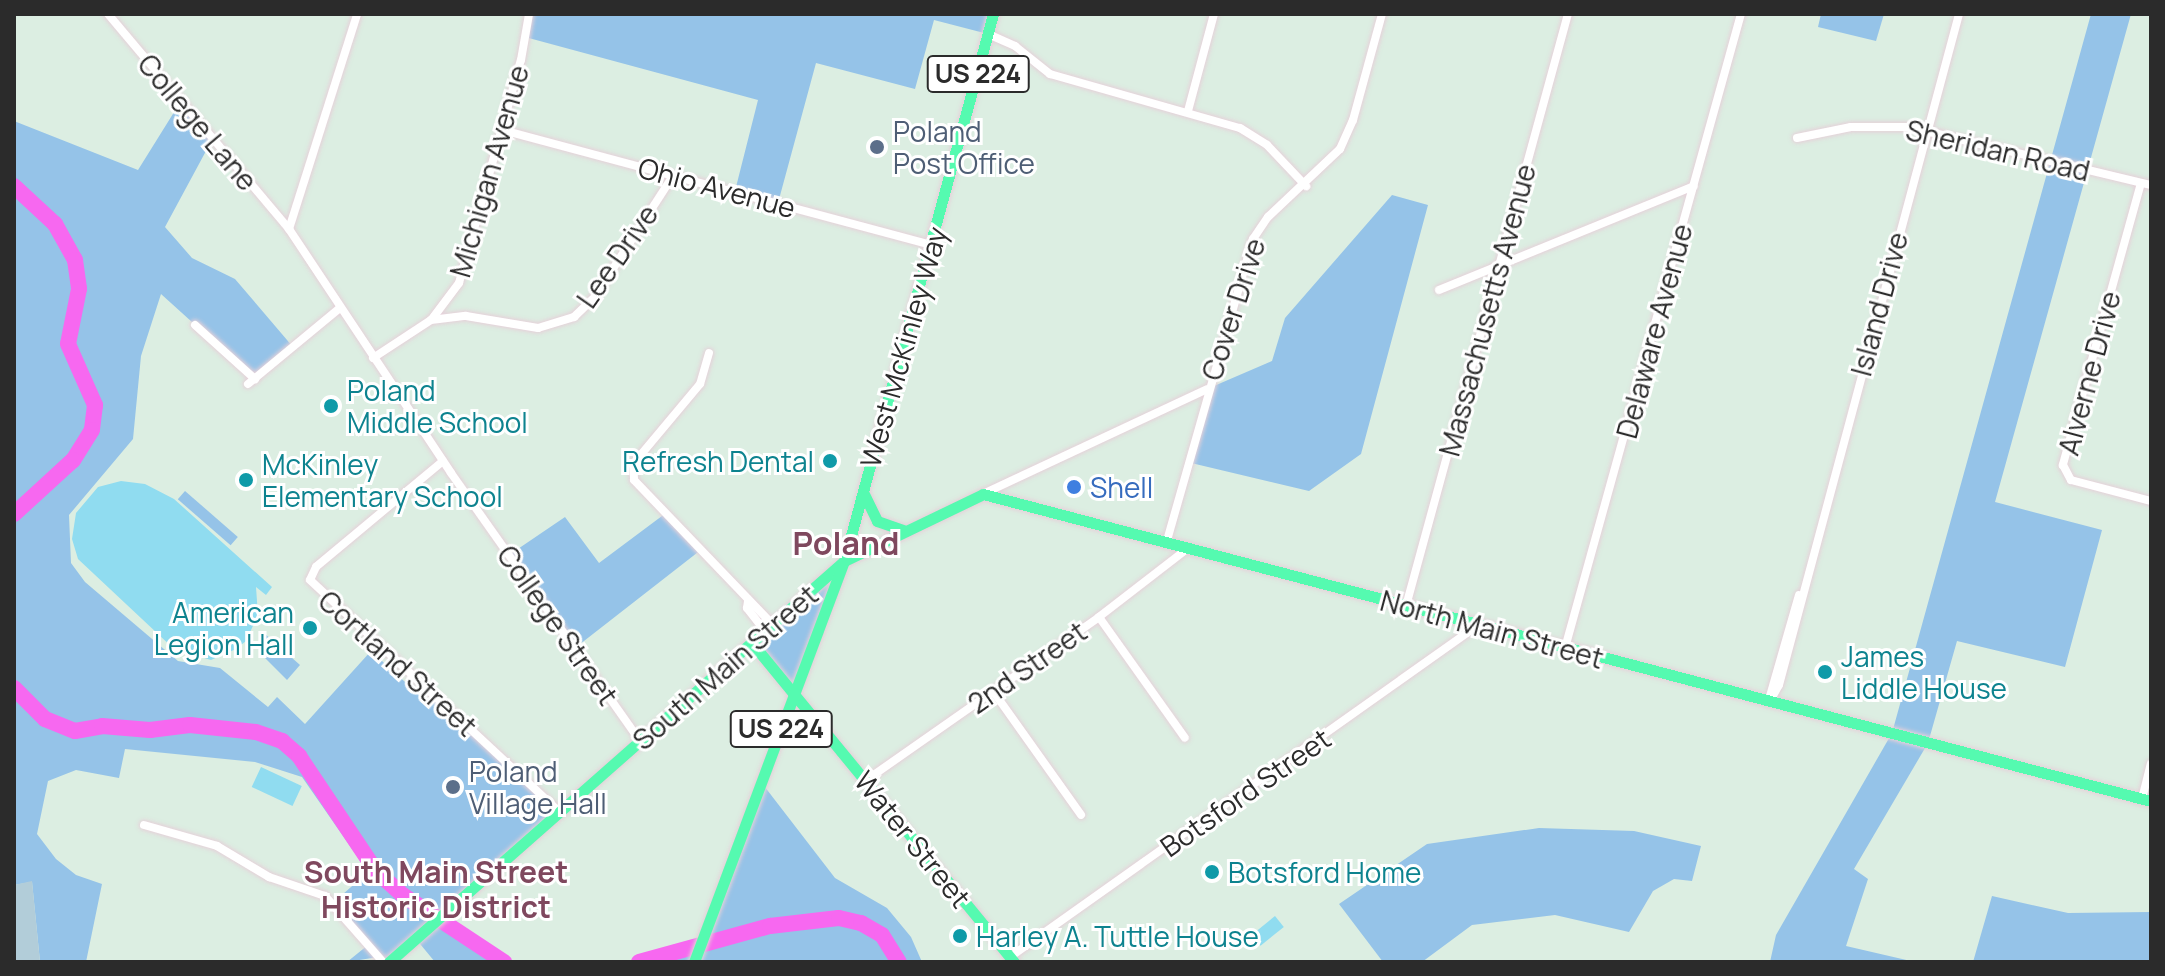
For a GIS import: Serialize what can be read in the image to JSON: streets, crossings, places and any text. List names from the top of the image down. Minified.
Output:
{"streets":{"main road":["US 224","West McKinley Way","North Main Street","South Main Street","Water Street"],"street":["College Lane","Sheridan Road","Michigan Avenue","Ohio Avenue","Lee Drive","Island Drive","Cover Drive","Massachusetts Avenue","Delaware Avenue","Alverne Drive","College Street","Cortland Street","2nd Street","Botsford Street"]},"crossings":[["US 224","West McKinley Way"],["US 224","South Main Street"],["US 224","Water Street"],["College Lane","College Street"],["Sheridan Road","Island Drive"],["Sheridan Road","Alverne Drive"],["Michigan Avenue","Ohio Avenue"],["Michigan Avenue","Lee Drive"],["Ohio Avenue","Lee Drive"],["Ohio Avenue","West McKinley Way"],["Lee Drive","College Street"],["Island Drive","North Main Street"],["Cover Drive","North Main Street"],["Massachusetts Avenue","North Main Street"],["Delaware Avenue","North Main Street"],["West McKinley Way","South Main Street"],["College Street","Cortland Street"],["College Street","South Main Street"],["North Main Street","2nd Street"],["North Main Street","Botsford Street"],["Cortland Street","South Main Street"],["South Main Street","Water Street"],["2nd Street","Water Street"],["Botsford Street","Water Street"]],"districts":["Poland","South Main Street Historic District"],"places":["Poland Post Office","Poland Middle School","Refresh Dental","McKinley Elementary School","Shell","American Legion Hall","James Liddle House","Poland Village Hall","Botsford Home","Harley A. Tuttle House"]}
